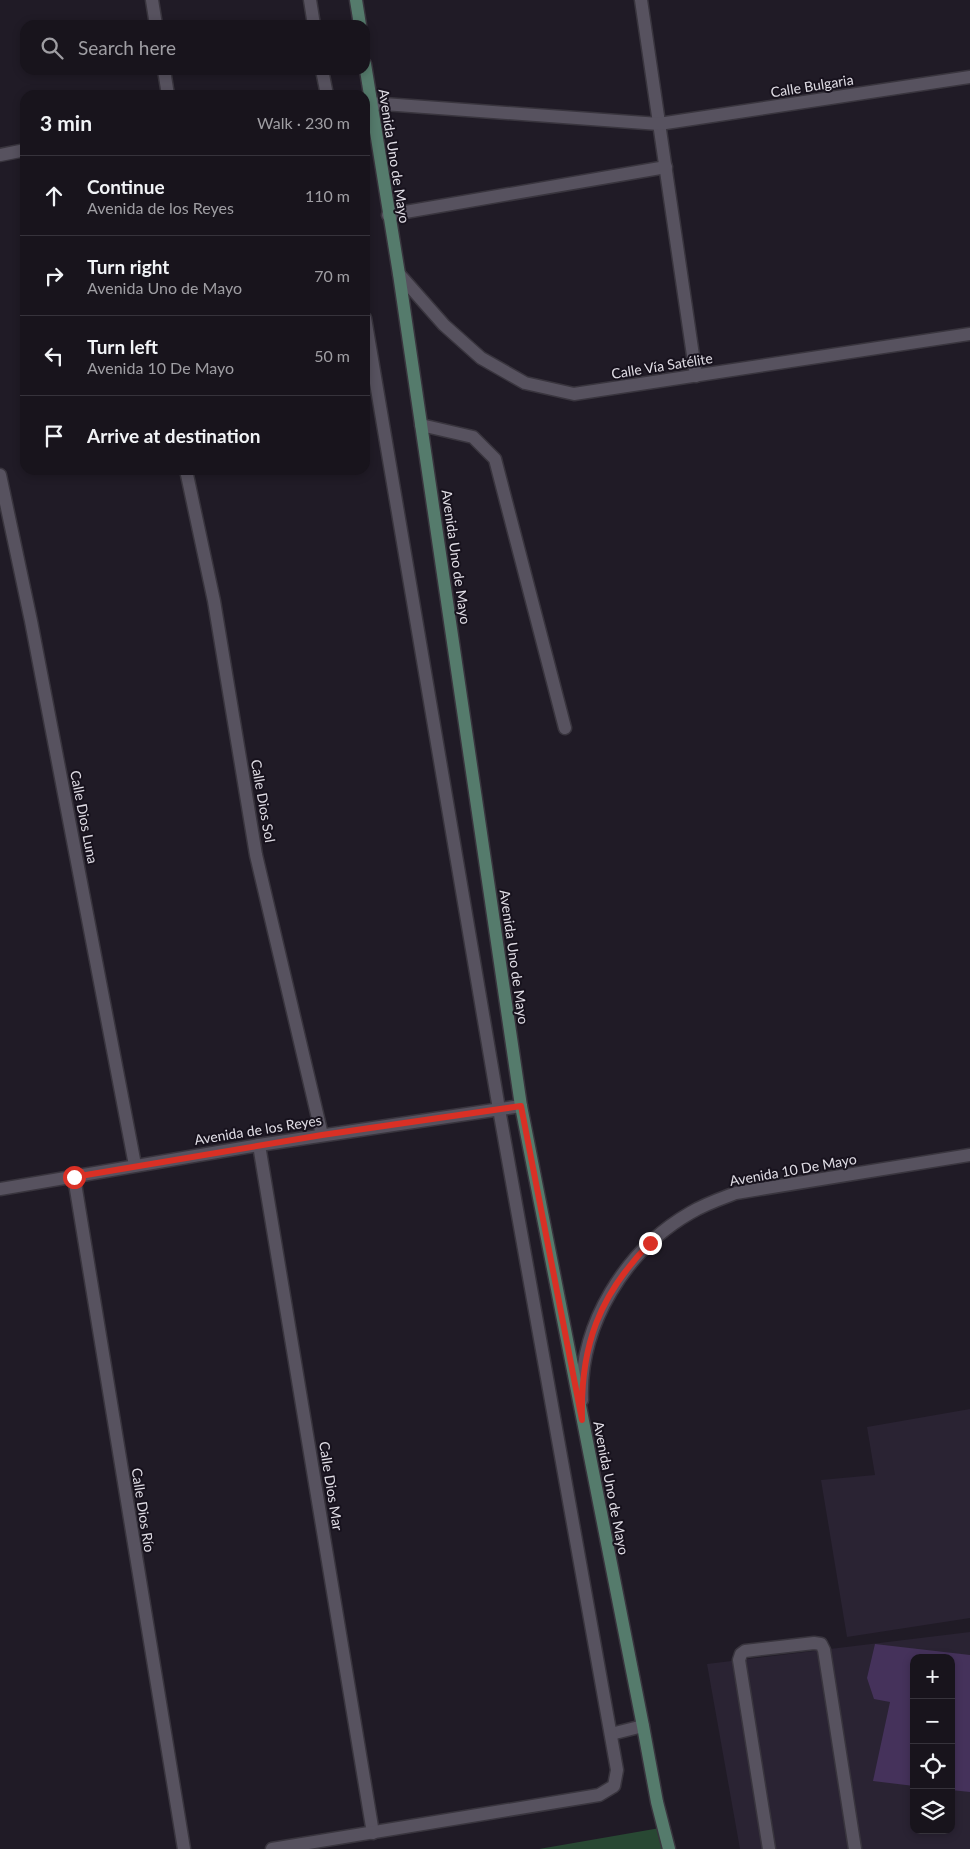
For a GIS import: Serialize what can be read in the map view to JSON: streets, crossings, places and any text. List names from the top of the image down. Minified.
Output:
{"streets":{"main road":["Avenida Uno de Mayo"],"street":["Calle Bulgaria","Calle Vía Satélite","Calle Dios Sol","Calle Dios Luna","Avenida de los Reyes","Avenida 10 De Mayo","Calle Dios Mar","Calle Dios Río"]},"crossings":[["Avenida Uno de Mayo","Calle Vía Satélite"],["Avenida Uno de Mayo","Avenida de los Reyes"],["Avenida Uno de Mayo","Avenida 10 De Mayo"],["Calle Dios Sol","Avenida de los Reyes"],["Calle Dios Luna","Avenida de los Reyes"],["Avenida de los Reyes","Calle Dios Mar"],["Avenida de los Reyes","Calle Dios Río"]],"page":{"search":"Search here","heading":["3 min","Walk · 230 m"],"list":[["Continue","Avenida de los Reyes","110 m"],["Turn right","Avenida Uno de Mayo","70 m"],["Turn left","Avenida 10 De Mayo","50 m"],"Arrive at destination"],"map_buttons":["+","−"]}}
